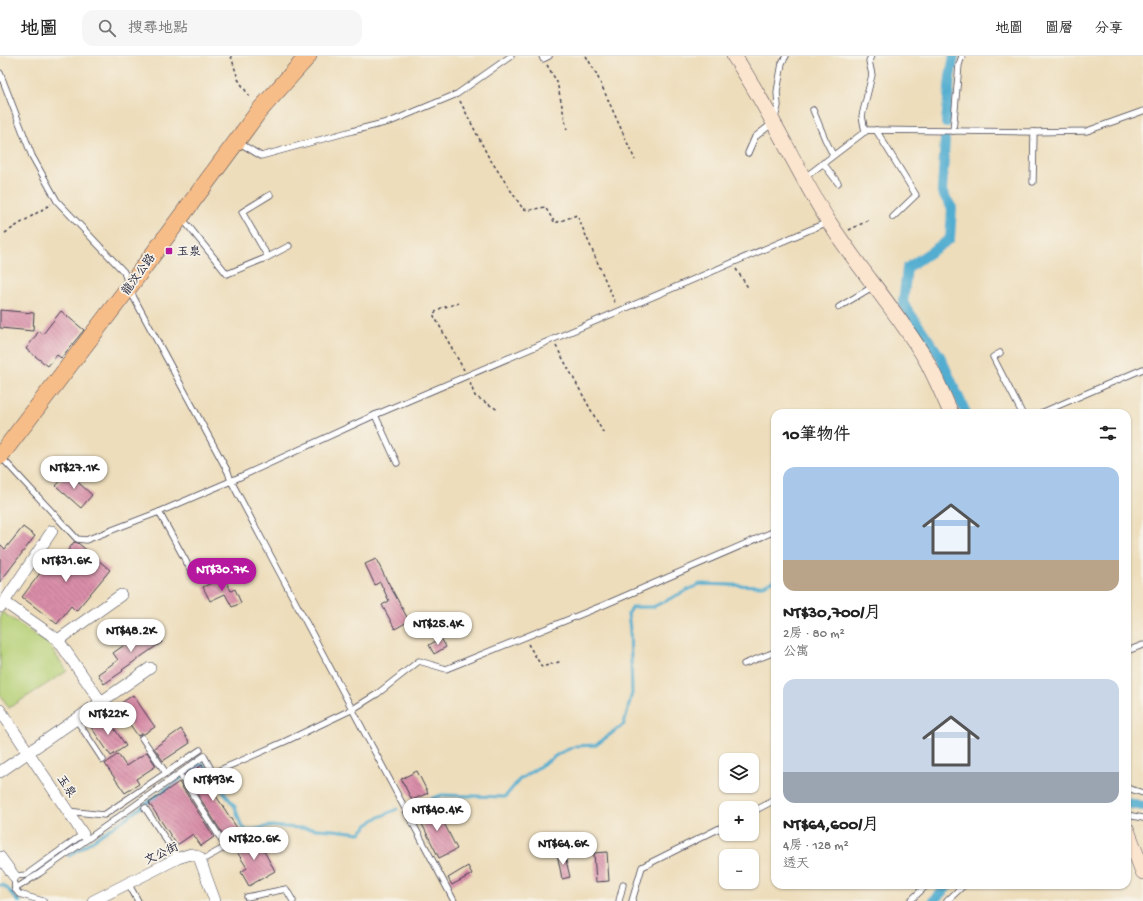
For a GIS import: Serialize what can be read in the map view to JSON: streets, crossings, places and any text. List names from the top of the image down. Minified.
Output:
{"streets":{"main road":["龍汶公路"],"street":["玉泉","文公街"]},"places":{"transit":["玉泉"]},"page":{"header":"地圖","search":"搜尋地點","nav":["地圖","圖層","分享"],"heading":"10筆物件","price":["NT$27.1K","NT$31.6K","NT$30.7K","NT$25.4K","NT$48.2K","NT$22K","NT$93K","NT$40.4K","NT$20.6K","NT$64.6K"],"list":[{"name":"NT$30,700/月","note":"2房 · 80 m² · 公寓"},{"name":"NT$64,600/月","note":"4房 · 128 m² · 透天"}],"map_buttons":["+","−"]}}
